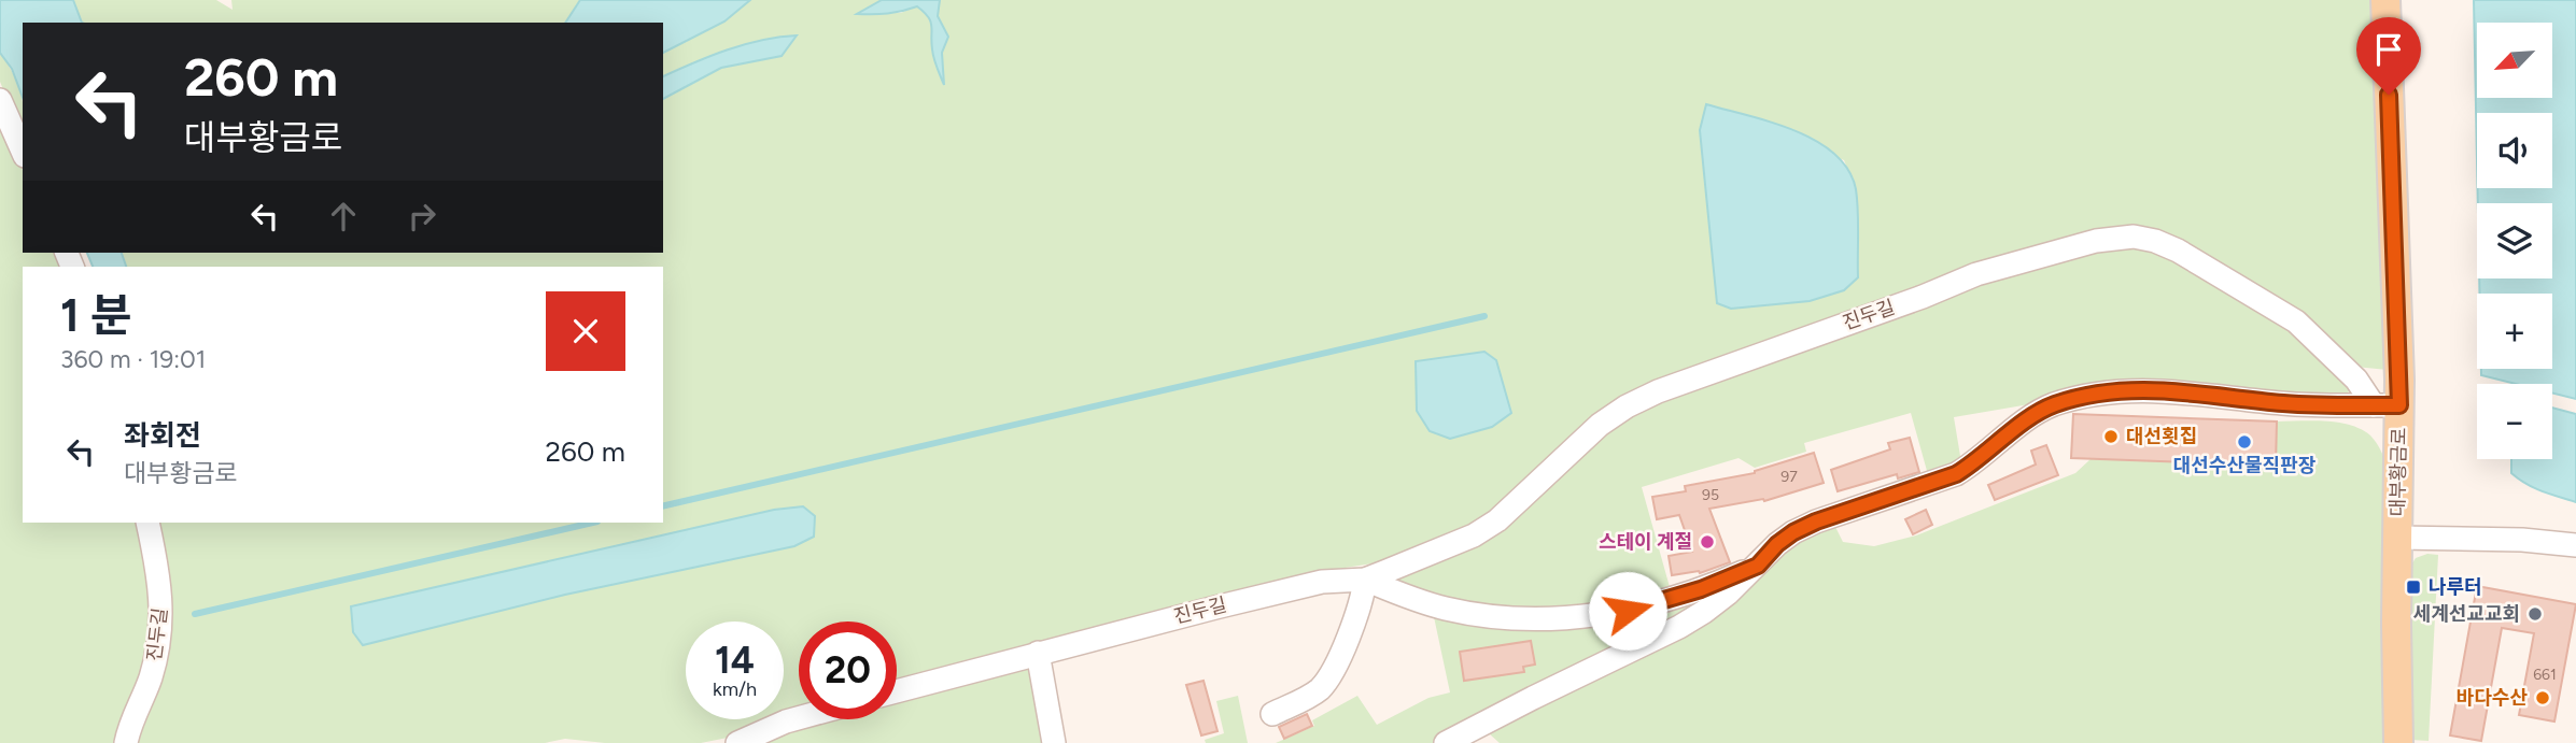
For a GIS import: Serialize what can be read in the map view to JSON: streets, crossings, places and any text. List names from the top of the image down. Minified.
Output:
{"streets":{"main road":["대부황금로"],"street":["진두길"]},"crossings":[["진두길","대부황금로"]],"places":{"other":["대선횟집","대선수산물직판장","스테이 계절","세계선교교회","바다수산"],"transit":["나루터"]},"house_numbers":["97","95","661"],"north":"bottom left","page":{"map_buttons":["+","−"],"turn":["260 m","대부황금로"],"heading":["1 분","360 m · 19:01"],"list":[{"name":"좌회전","note":"대부황금로","value":"260 m"}],"speed":"14 km/h","limit":"20"}}
